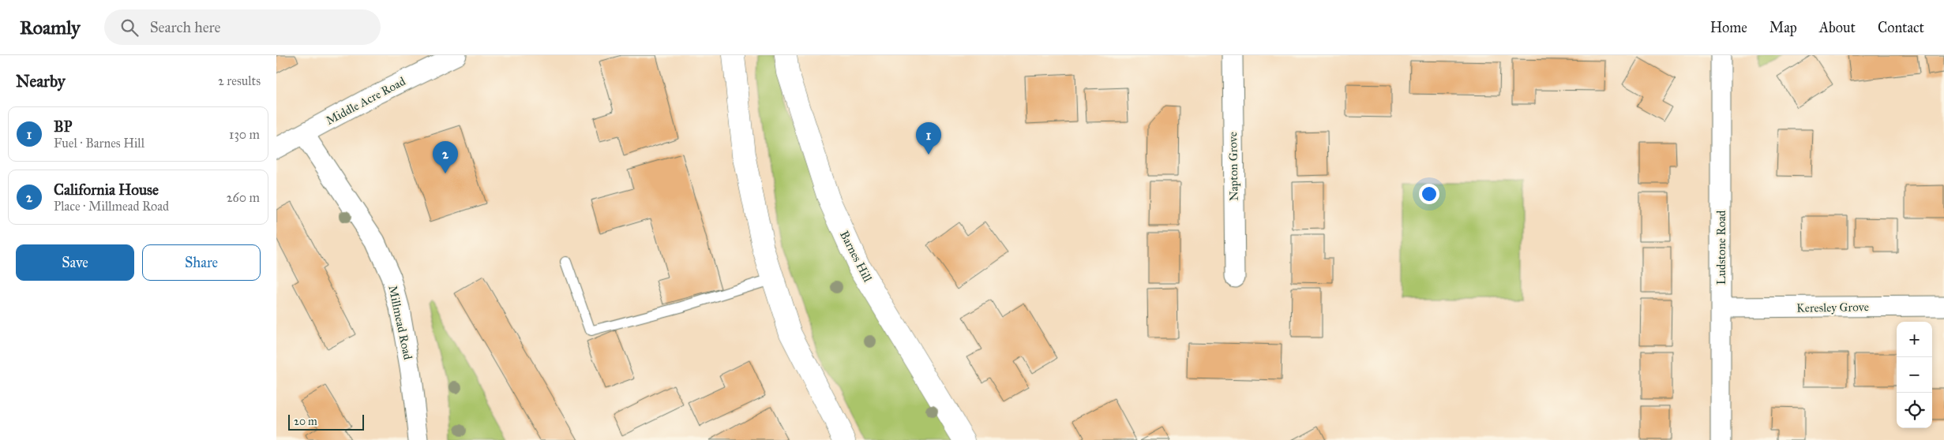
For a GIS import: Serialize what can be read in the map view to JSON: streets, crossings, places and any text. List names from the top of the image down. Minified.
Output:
{"streets":{"main road":["Barnes Hill"],"street":["Middle Acre Road","Napton Grove","Ludstone Road","Keresley Grove","Millmead Road"]},"crossings":[["Middle Acre Road","Millmead Road"],["Ludstone Road","Keresley Grove"]],"scale_bar":"20 m","page":{"header":"Roamly","search":"Search here","nav":["Home","Map","About","Contact"],"heading":["Nearby","2 results"],"list":[{"mark":"1","name":"BP","note":"Fuel · Barnes Hill","value":"130 m"},{"mark":"2","name":"California House","note":"Place · Millmead Road","value":"260 m"}],"pins":["1","2"],"buttons":["Save","Share"],"map_buttons":["+","−"],"scale":"20 m"}}
